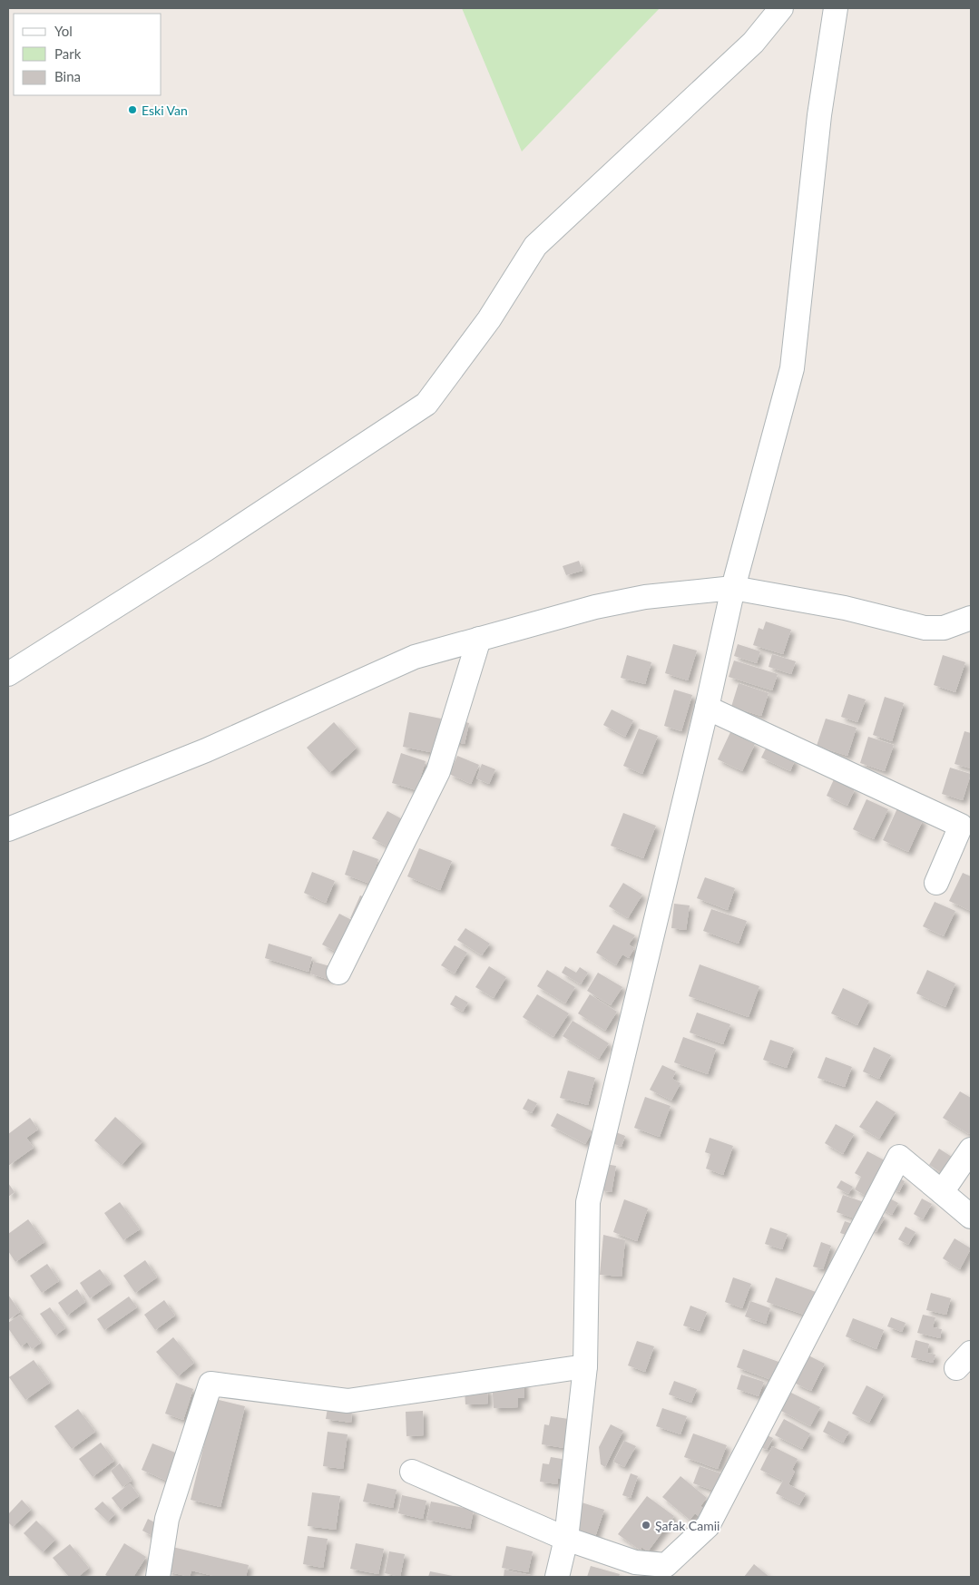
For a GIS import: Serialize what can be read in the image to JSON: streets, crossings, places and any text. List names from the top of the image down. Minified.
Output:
{"places":["Eski Van","Şafak Camii"],"legend":["Yol","Park","Bina"]}
